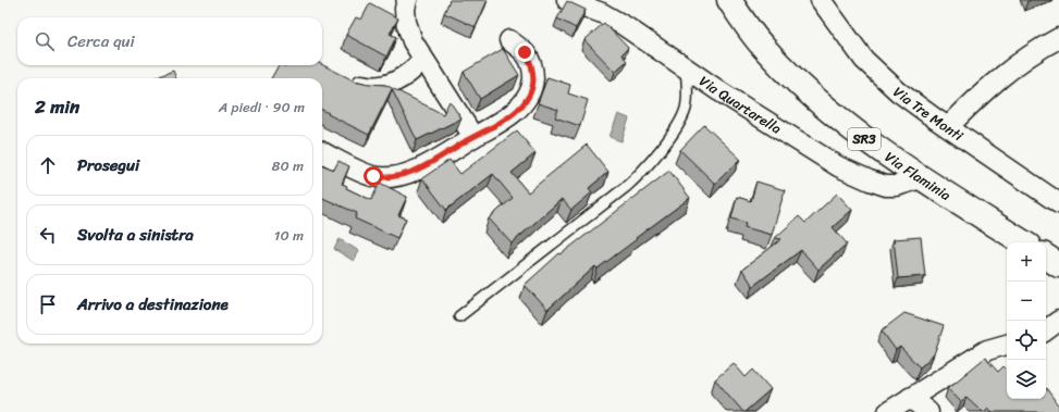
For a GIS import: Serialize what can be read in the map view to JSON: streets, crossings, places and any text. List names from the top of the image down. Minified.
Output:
{"streets":{"main road":["SR3","Via Flaminia"],"street":["Via Quartarella","Via Tre Monti"]},"crossings":[["Via Quartarella","Via Flaminia"]],"page":{"search":"Cerca qui","heading":["2 min","A piedi · 90 m"],"list":[["Prosegui","80 m"],["Svolta a sinistra","10 m"],"Arrivo a destinazione"],"map_buttons":["+","−"]}}
